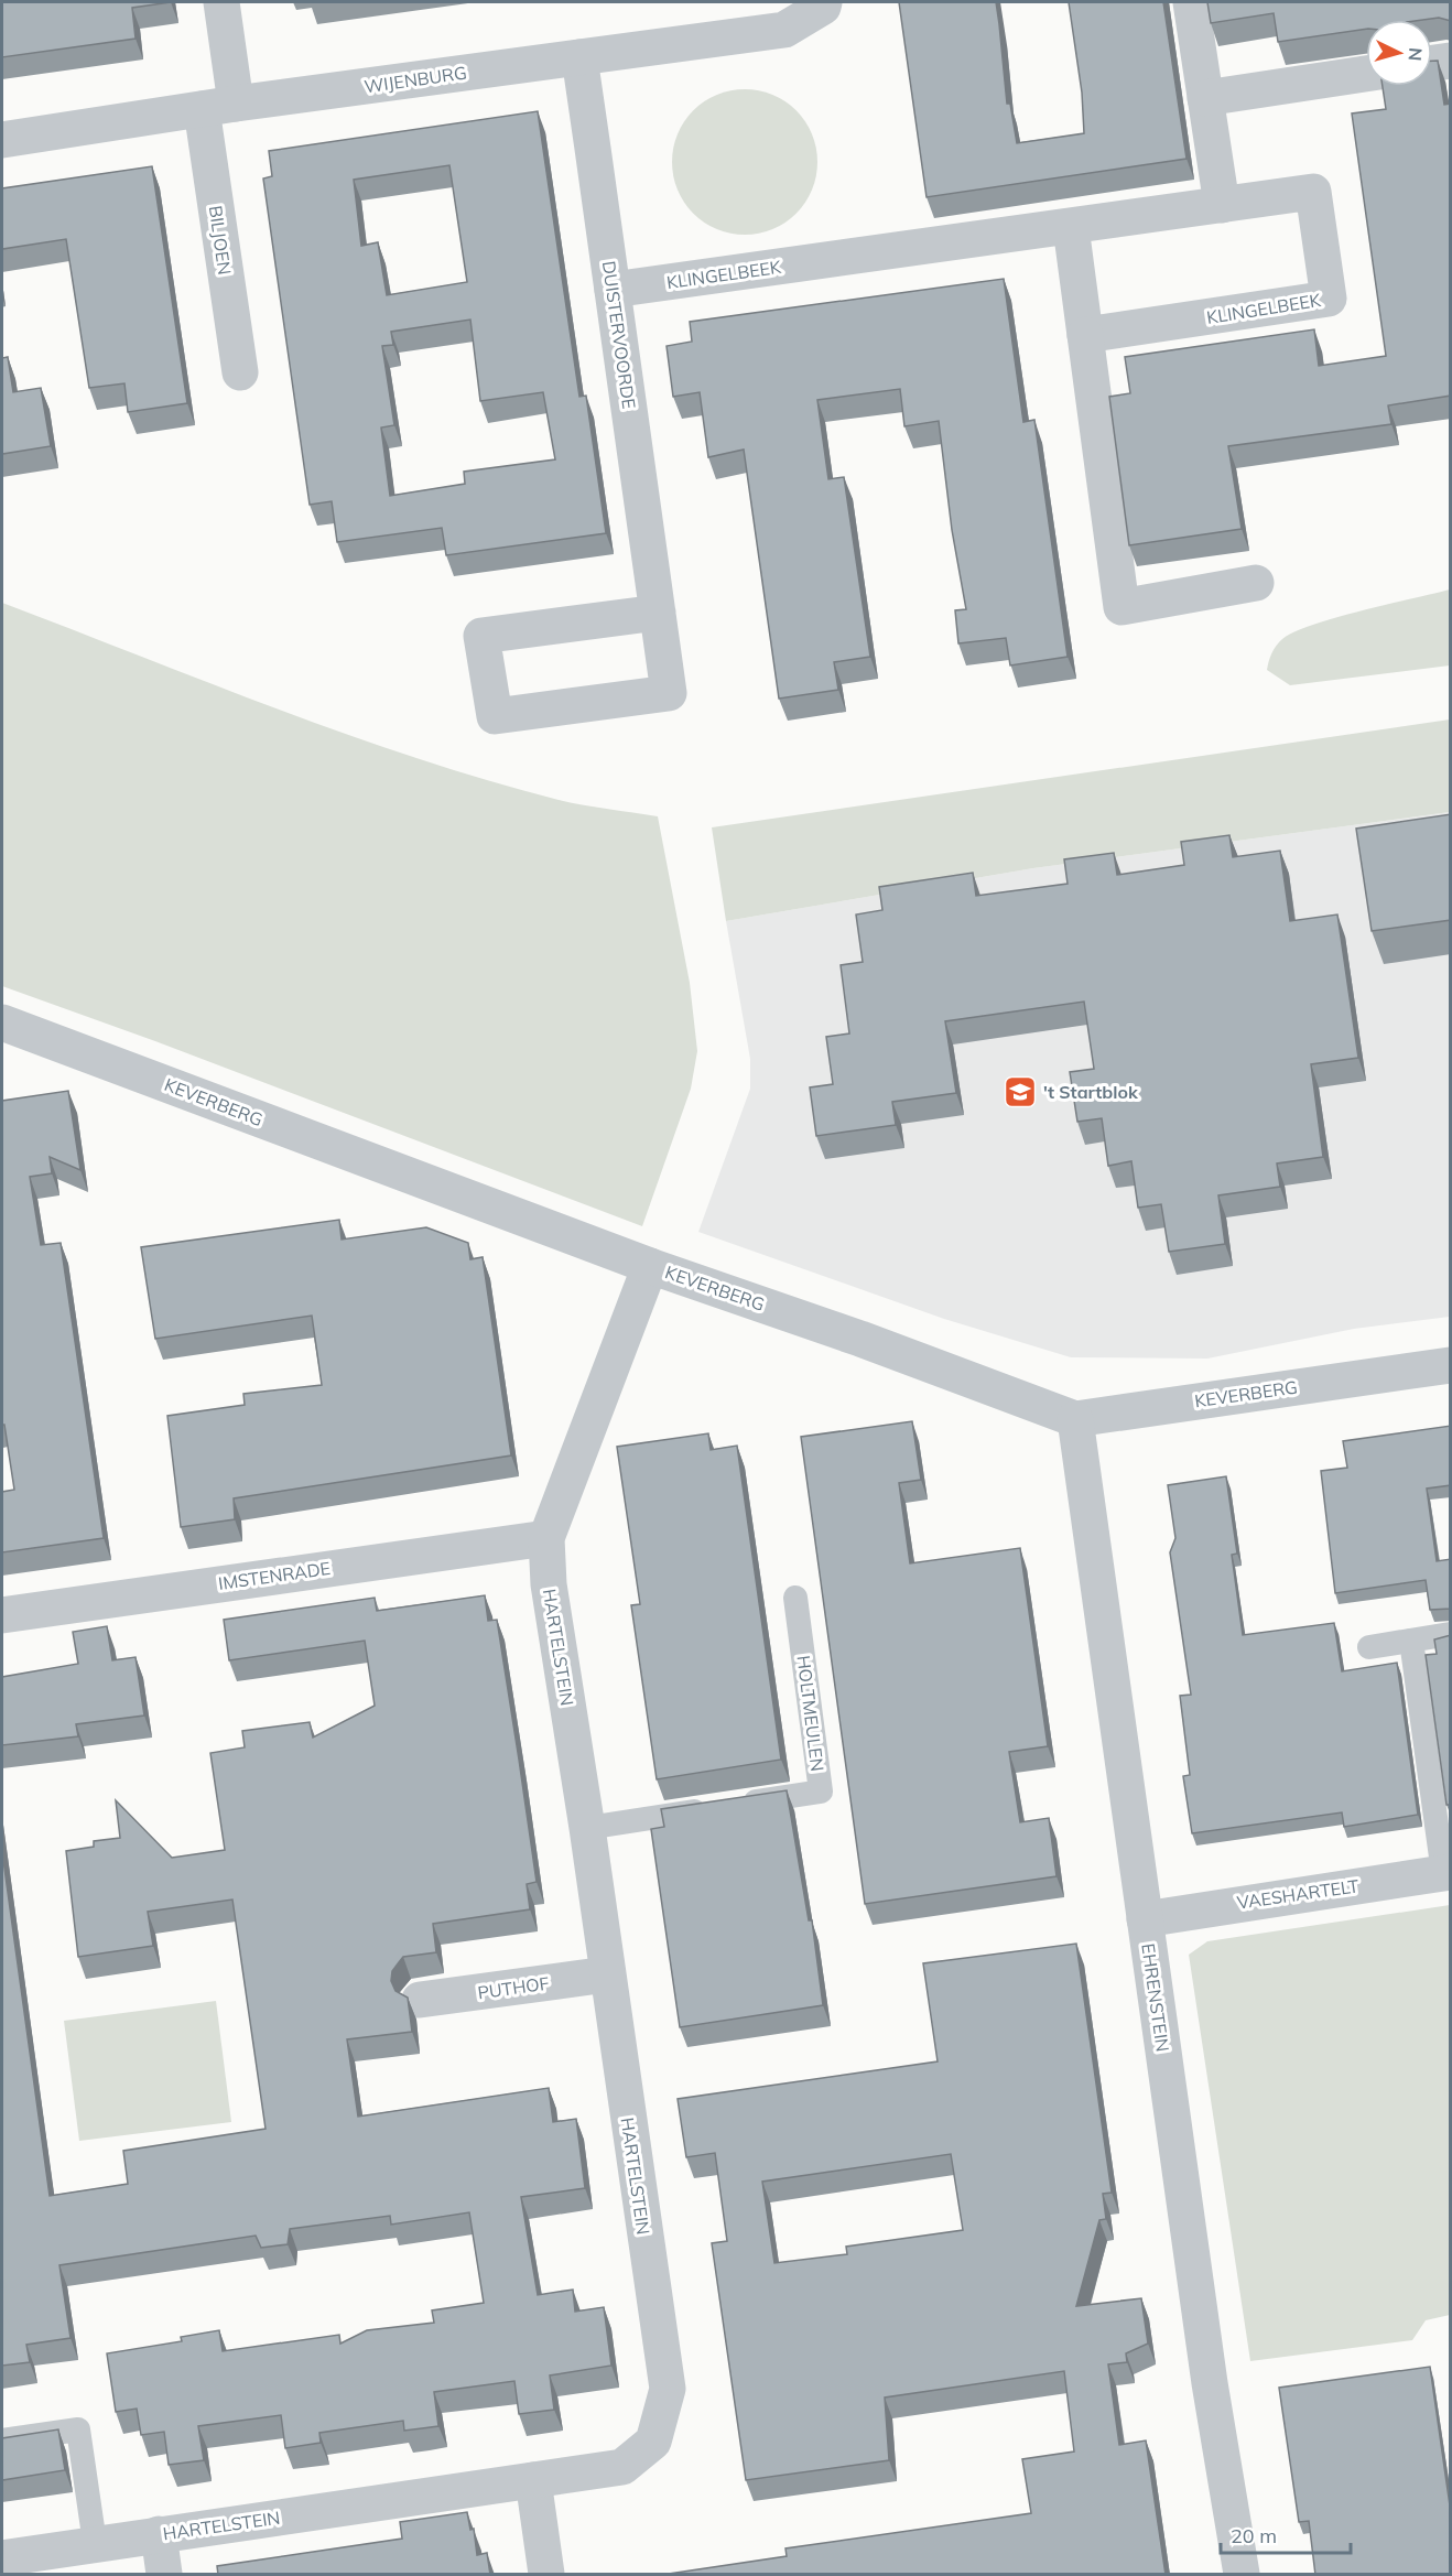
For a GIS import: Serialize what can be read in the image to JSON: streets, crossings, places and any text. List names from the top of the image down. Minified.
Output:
{"streets":{"street":["WIJENBURG","BILJOEN","KLINGELBEEK","DUISTERVOORDE","KEVERBERG","IMSTENRADE","HARTELSTEIN","VAESHARTELT","PUTHOF","EHRENSTEIN"],"lane":["HOLTMEULEN"]},"crossings":[["WIJENBURG","BILJOEN"],["WIJENBURG","DUISTERVOORDE"],["KLINGELBEEK","DUISTERVOORDE"],["KEVERBERG","HARTELSTEIN"],["KEVERBERG","EHRENSTEIN"],["IMSTENRADE","HARTELSTEIN"],["HARTELSTEIN","HOLTMEULEN"],["HARTELSTEIN","PUTHOF"],["VAESHARTELT","EHRENSTEIN"]],"places":{"school or university":["'t Startblok"]},"scale_bar":"20 m","north":"right"}
